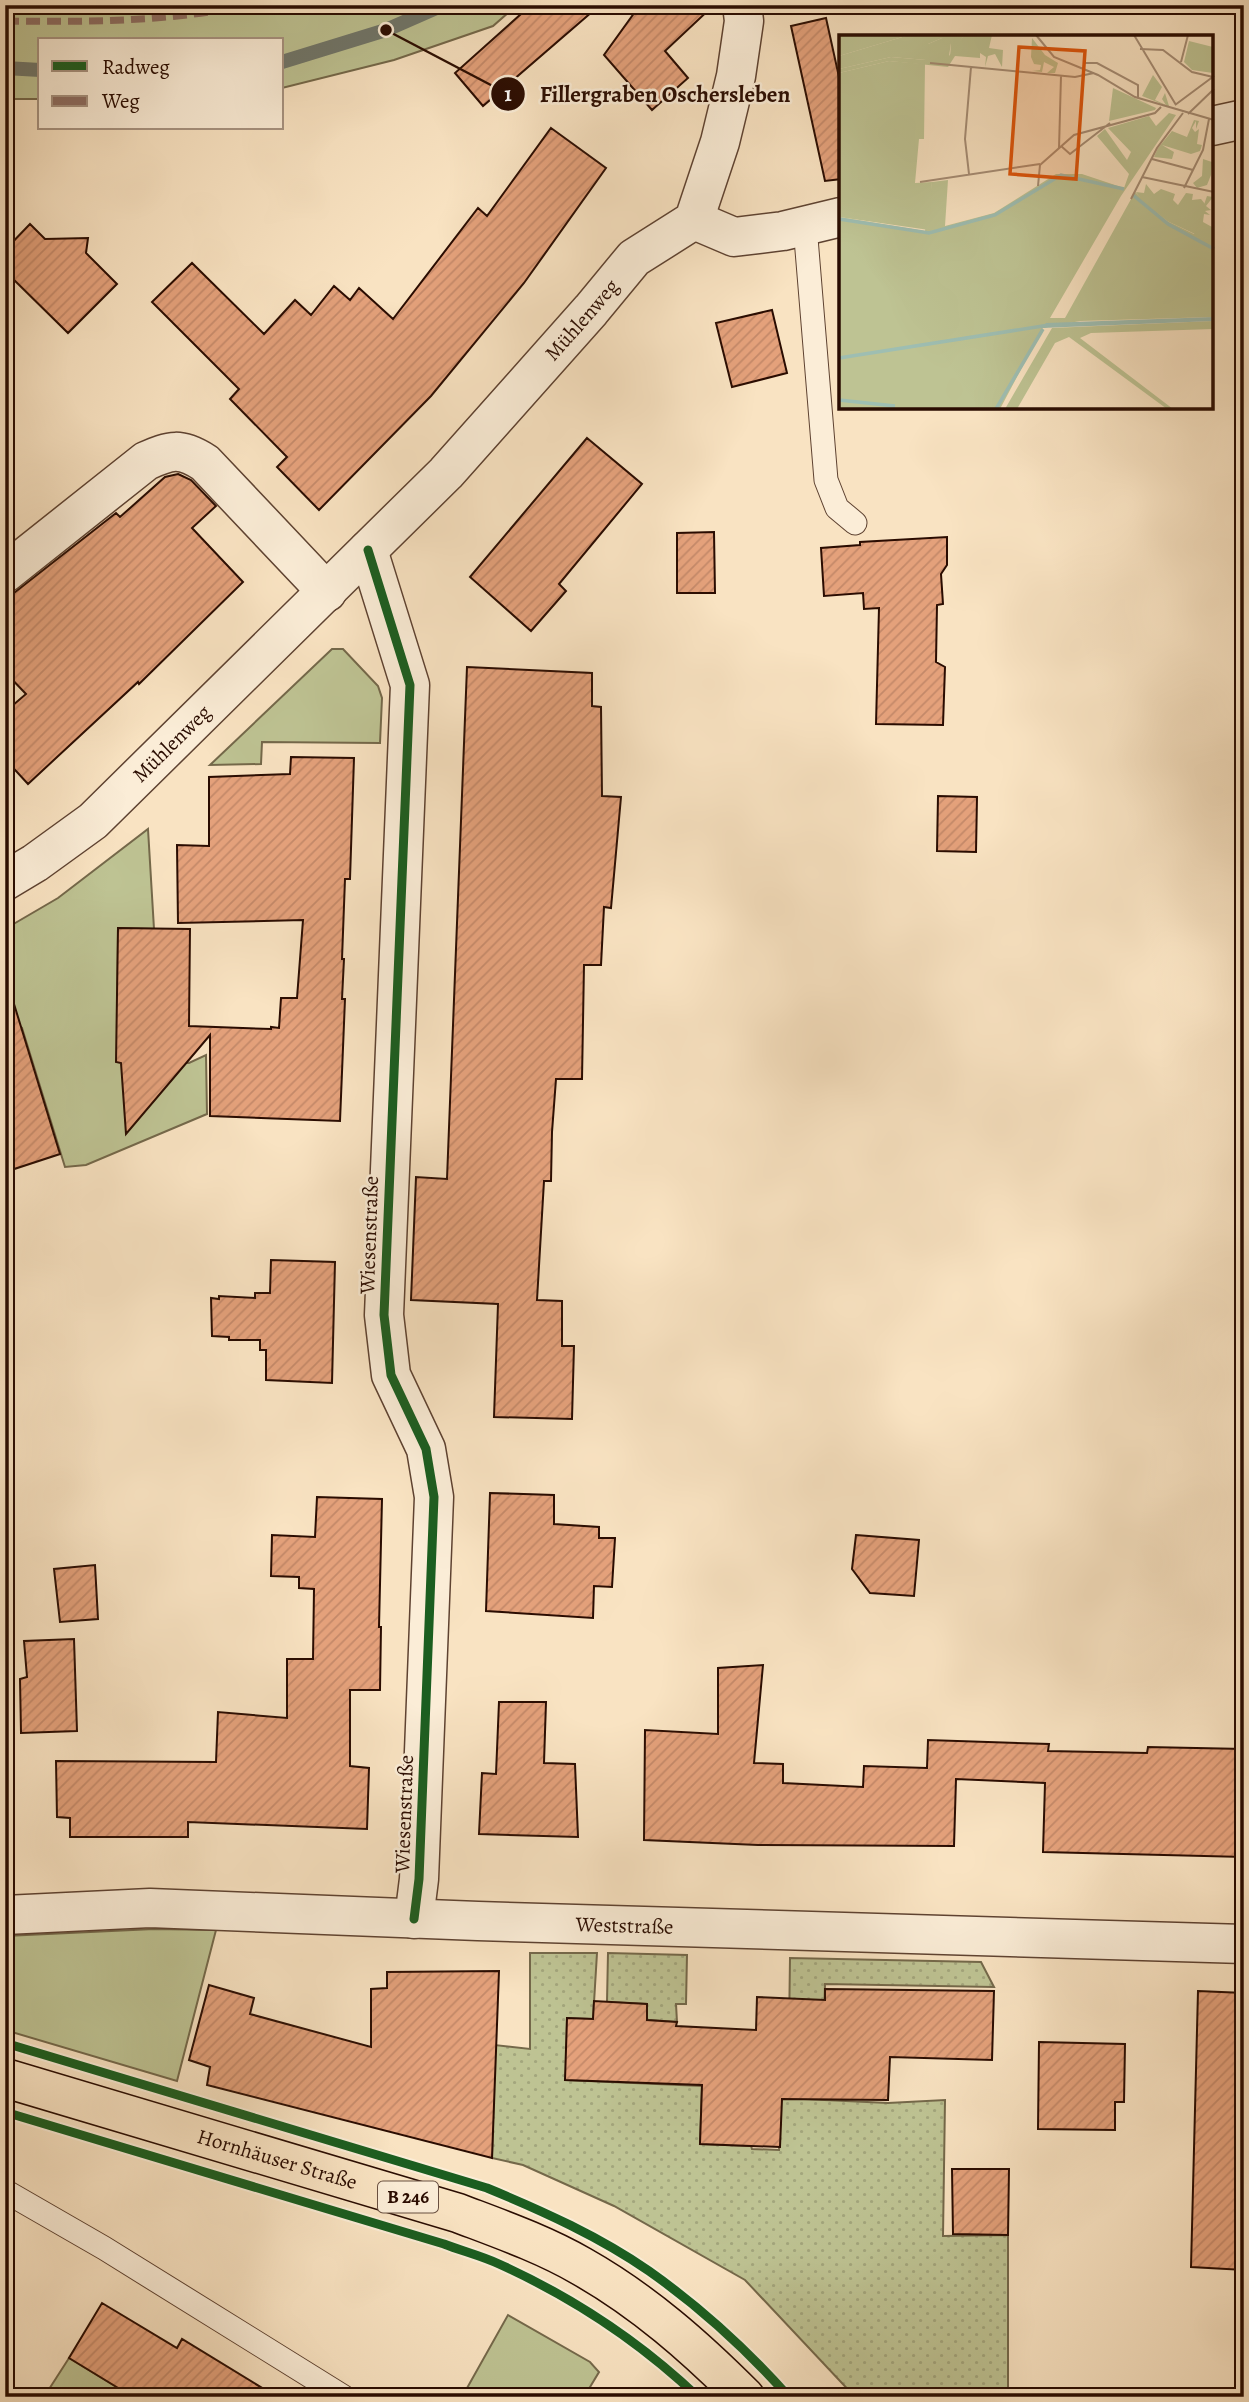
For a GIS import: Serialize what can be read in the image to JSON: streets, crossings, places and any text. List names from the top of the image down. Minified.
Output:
{"streets":{"main road":["Hornhäuser Straße","B 246"],"street":["Mühlenweg","Wiesenstraße","Weststraße"]},"crossings":[["Mühlenweg","Wiesenstraße"],["Wiesenstraße","Weststraße"]],"places":["Fillergraben Oschersleben"],"legend":["Radweg","Weg"]}
